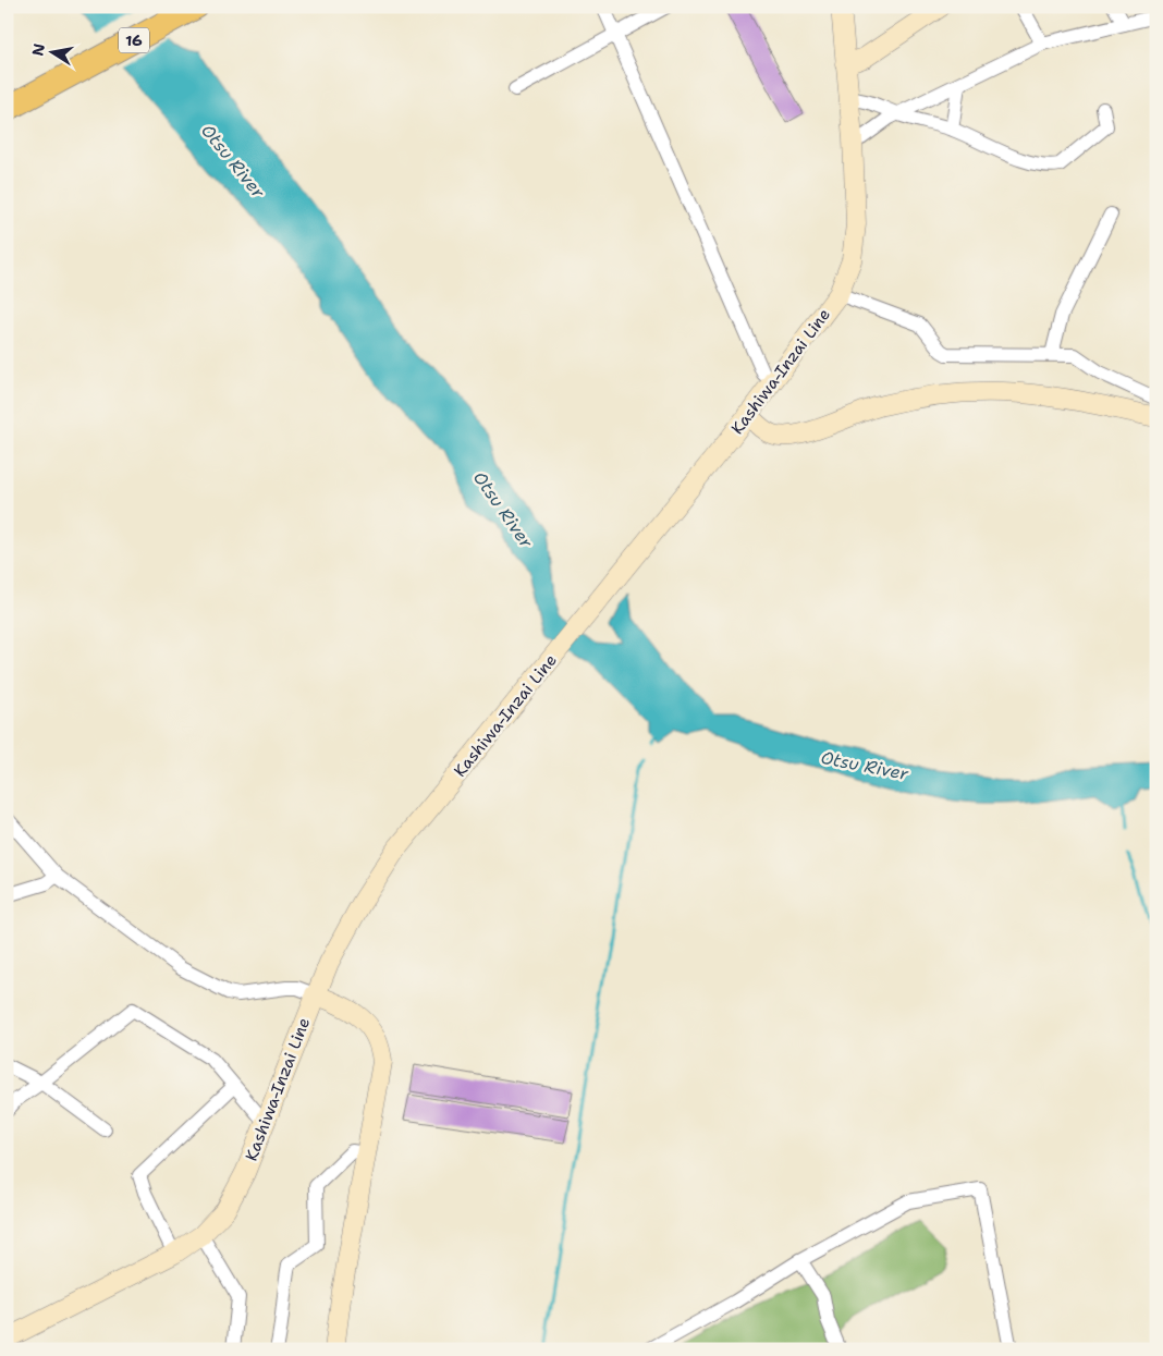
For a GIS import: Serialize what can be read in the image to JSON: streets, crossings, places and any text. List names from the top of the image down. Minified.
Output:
{"streets":{"highway":["16"],"main road":["Kashiwa-Inzai Line"]},"water":["Otsu River"],"north":"left"}
